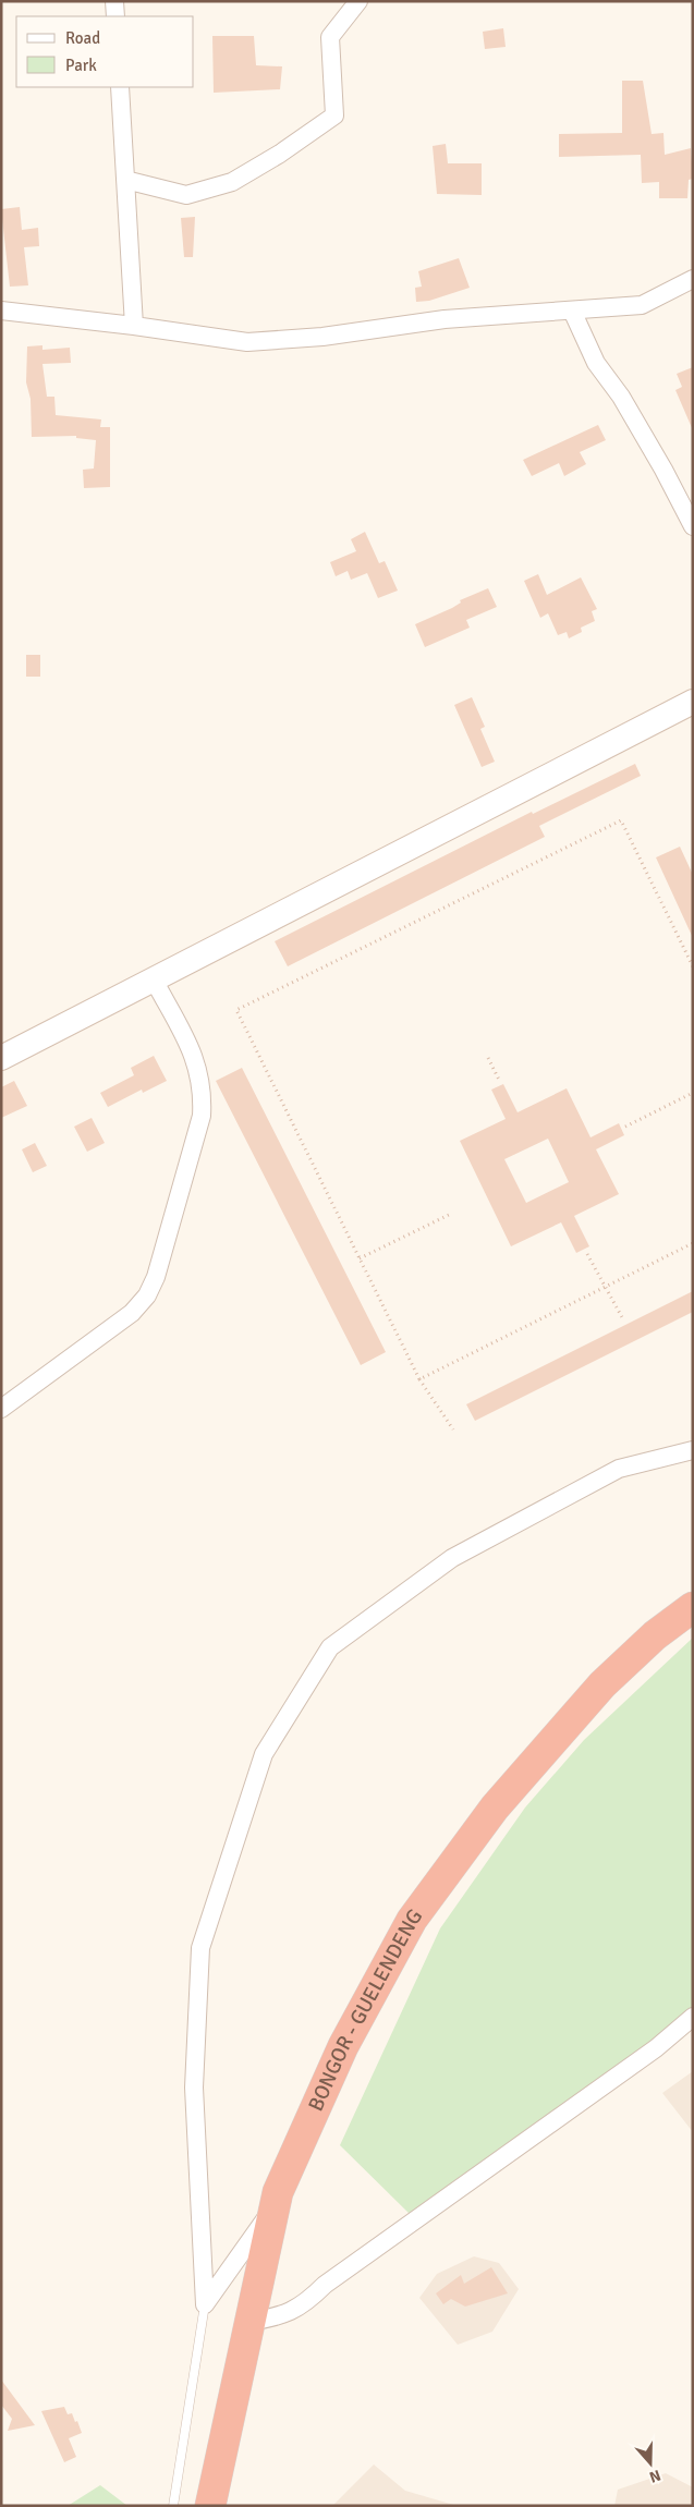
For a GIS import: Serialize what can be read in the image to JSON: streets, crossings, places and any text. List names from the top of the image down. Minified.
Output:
{"streets":{"highway":["BONGOR - GUELENDENG"]},"legend":["Road","Park"],"north":"bottom"}
